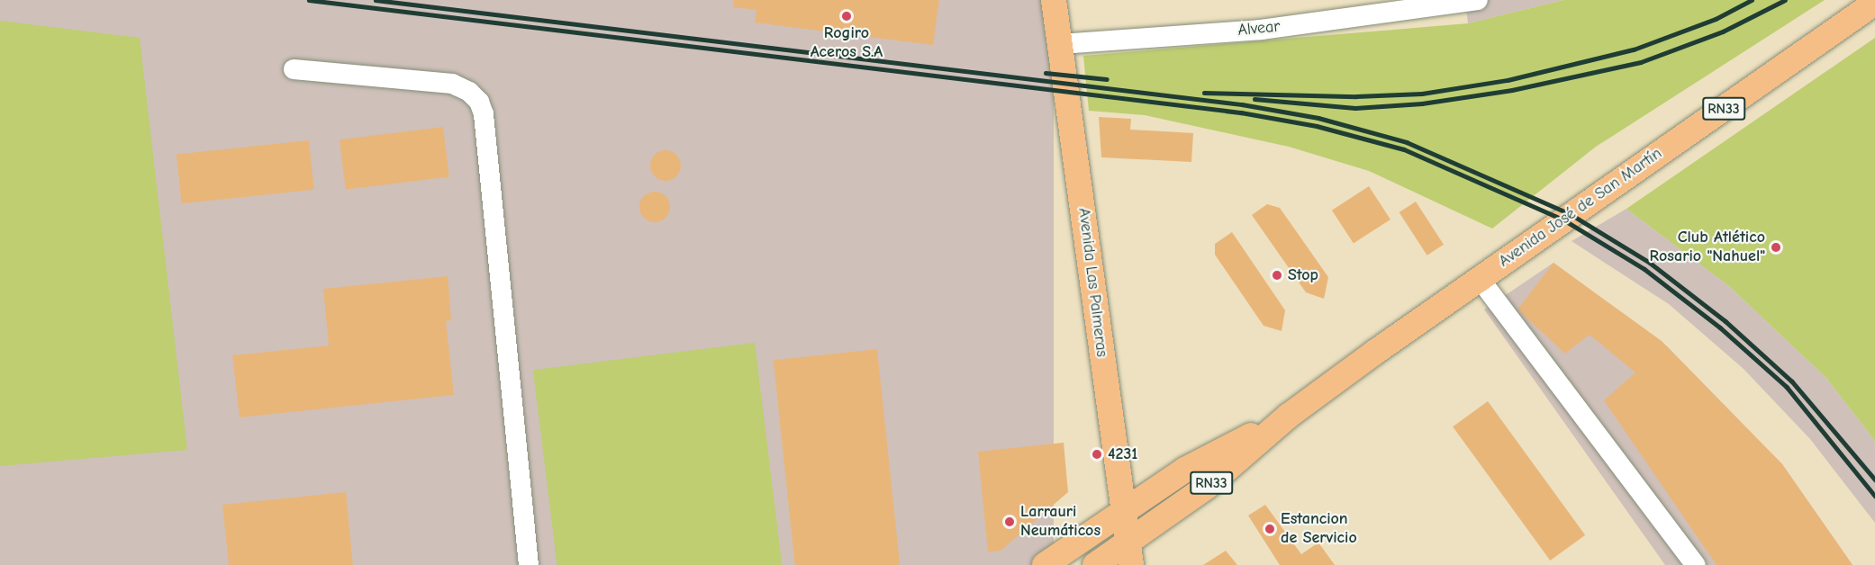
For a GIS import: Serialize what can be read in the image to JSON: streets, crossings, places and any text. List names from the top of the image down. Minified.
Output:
{"streets":{"main road":["RN33","Avenida José de San Martín","Avenida Las Palmeras"],"street":["Alvear"]},"crossings":[["Alvear","Avenida Las Palmeras"],["RN33","Avenida José de San Martín"],["RN33","Avenida Las Palmeras"],["Avenida José de San Martín","Avenida Las Palmeras"]],"places":["Rogiro Aceros S.A","Club Atlético Rosario \"Nahuel\"","Stop","4231","Larrauri Neumáticos","Estancion de Servicio"]}
